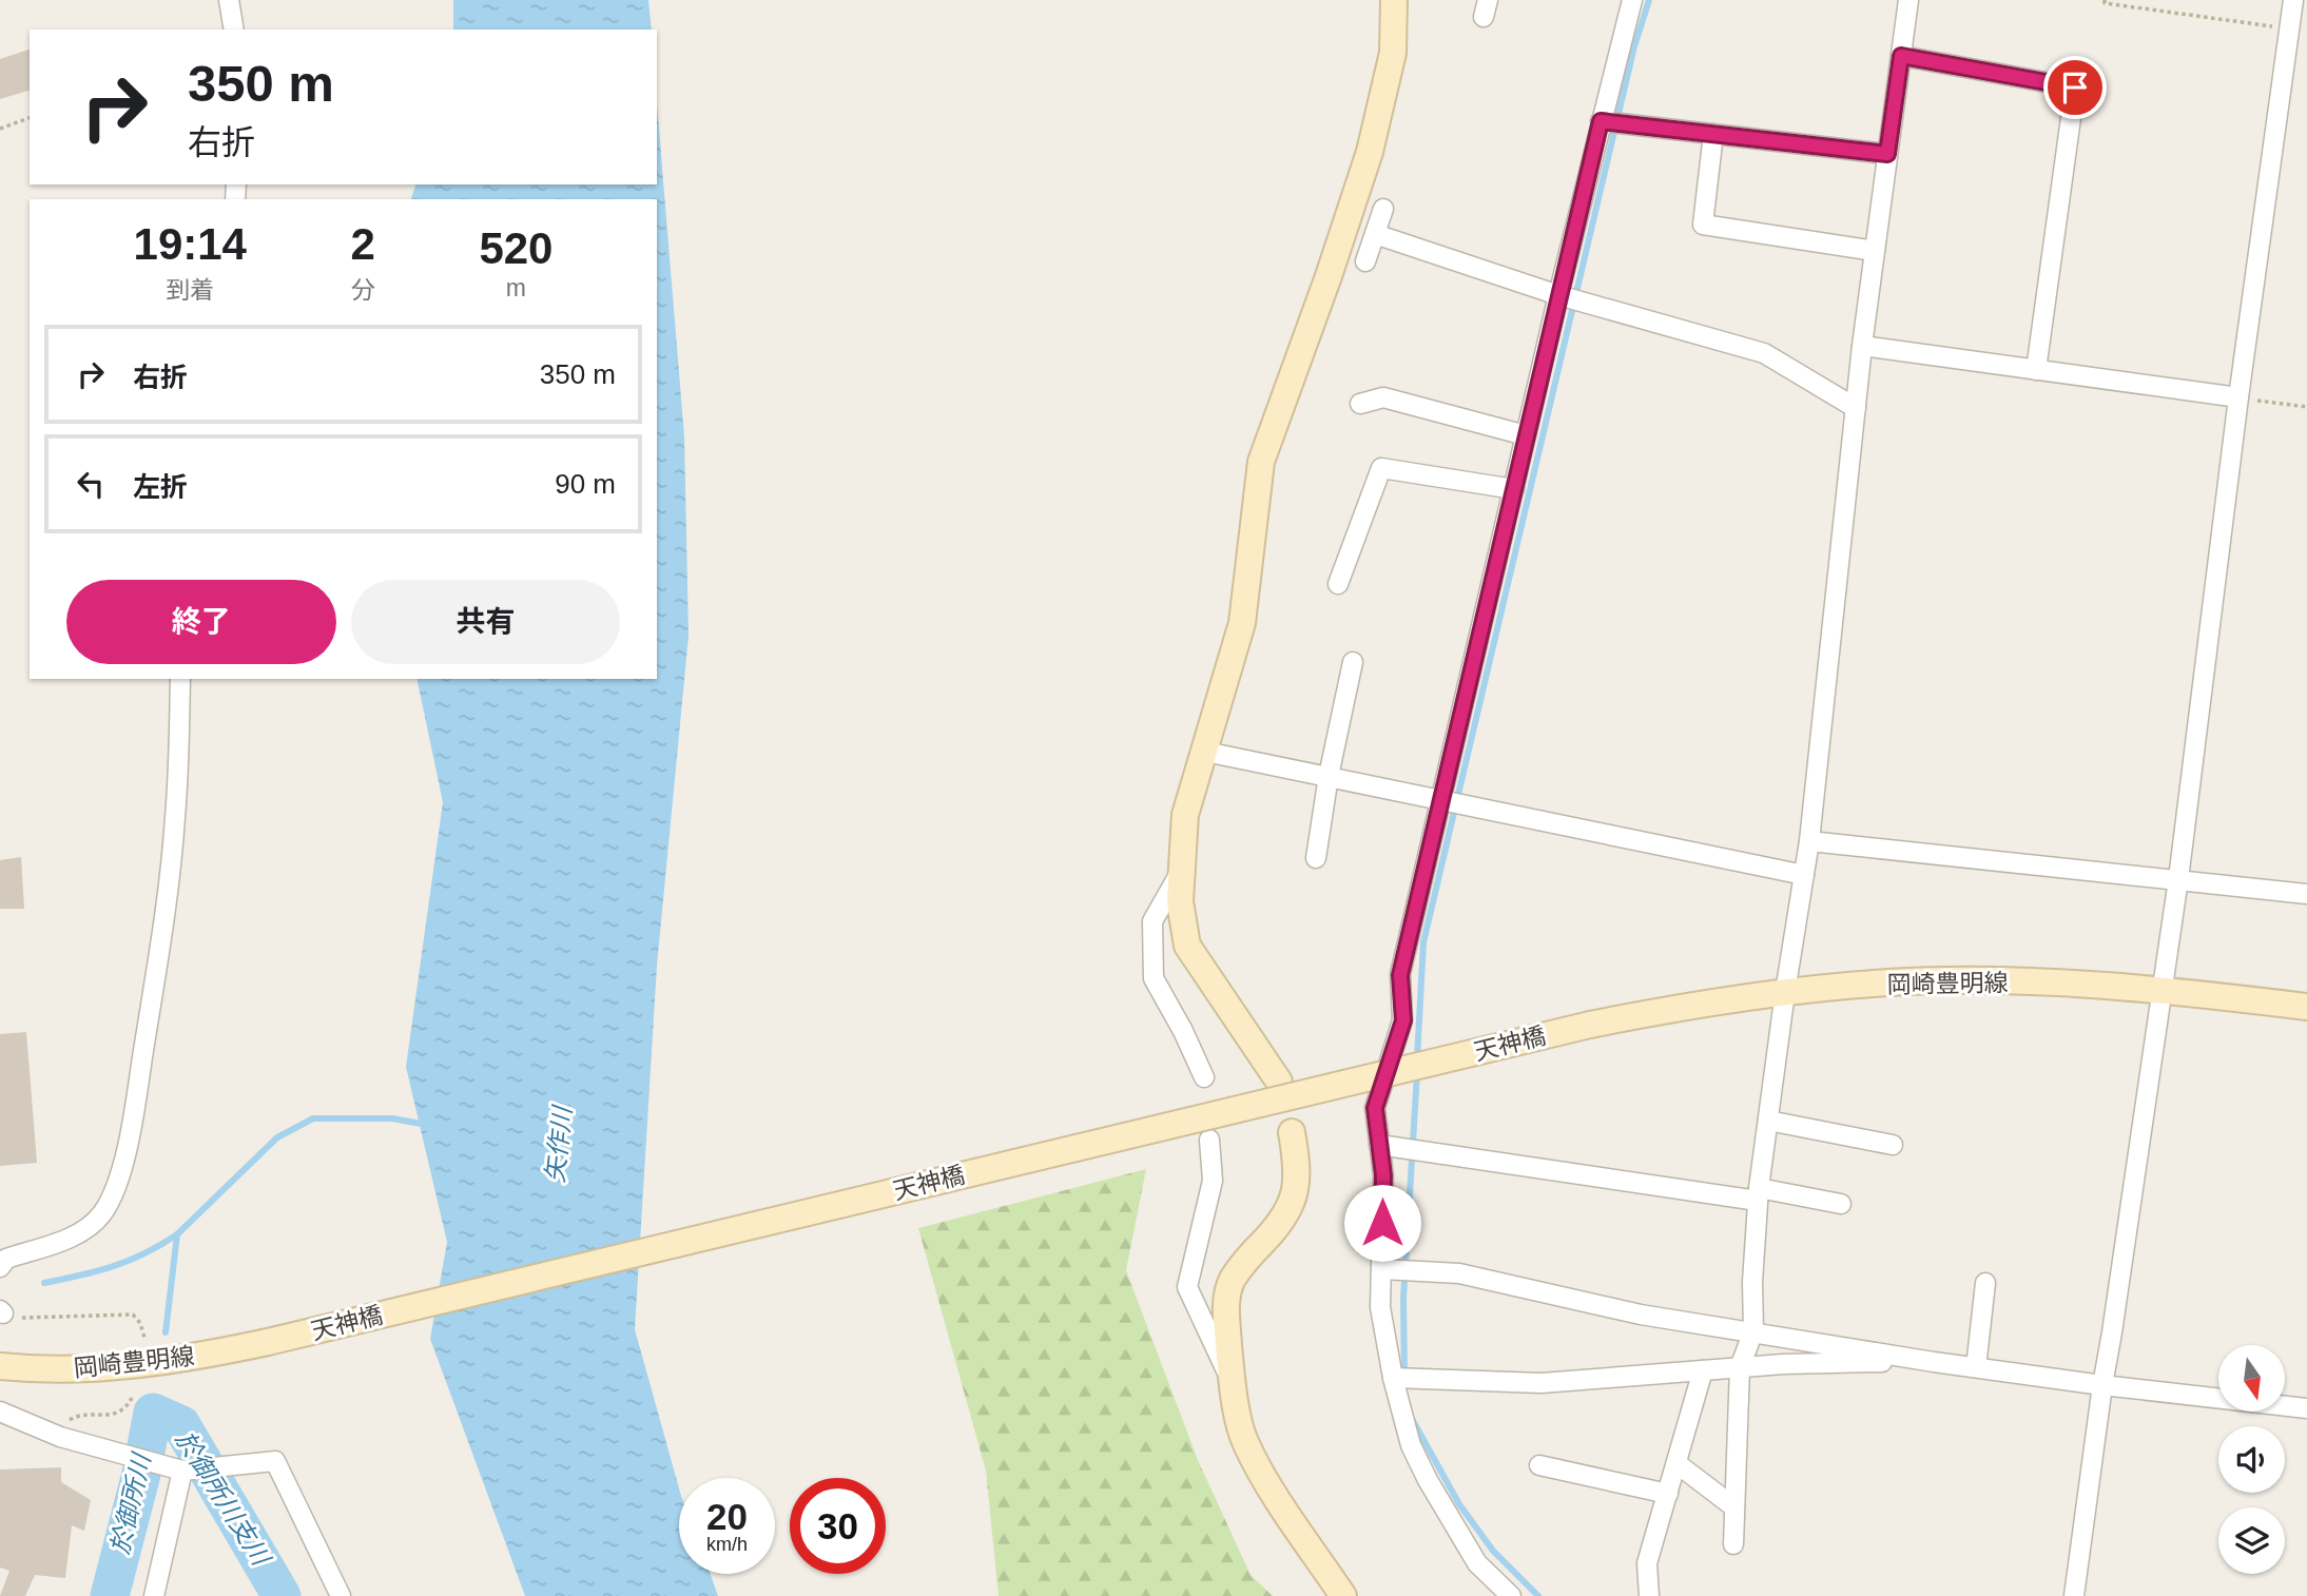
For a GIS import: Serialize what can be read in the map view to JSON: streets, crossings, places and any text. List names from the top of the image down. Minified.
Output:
{"streets":{"main road":["岡崎豊明線","天神橋"]},"crossings":[["岡崎豊明線","天神橋"]],"water":["矢作川","於御所川支川","於御所川"],"north":"bottom","page":{"turn":["350 m","右折"],"eta":["19:14","到着","2","分","520","m"],"list":[{"name":"右折","value":"350 m"},{"name":"左折","value":"90 m"}],"buttons":["終了","共有"],"speed":"20 km/h","limit":"30"}}
